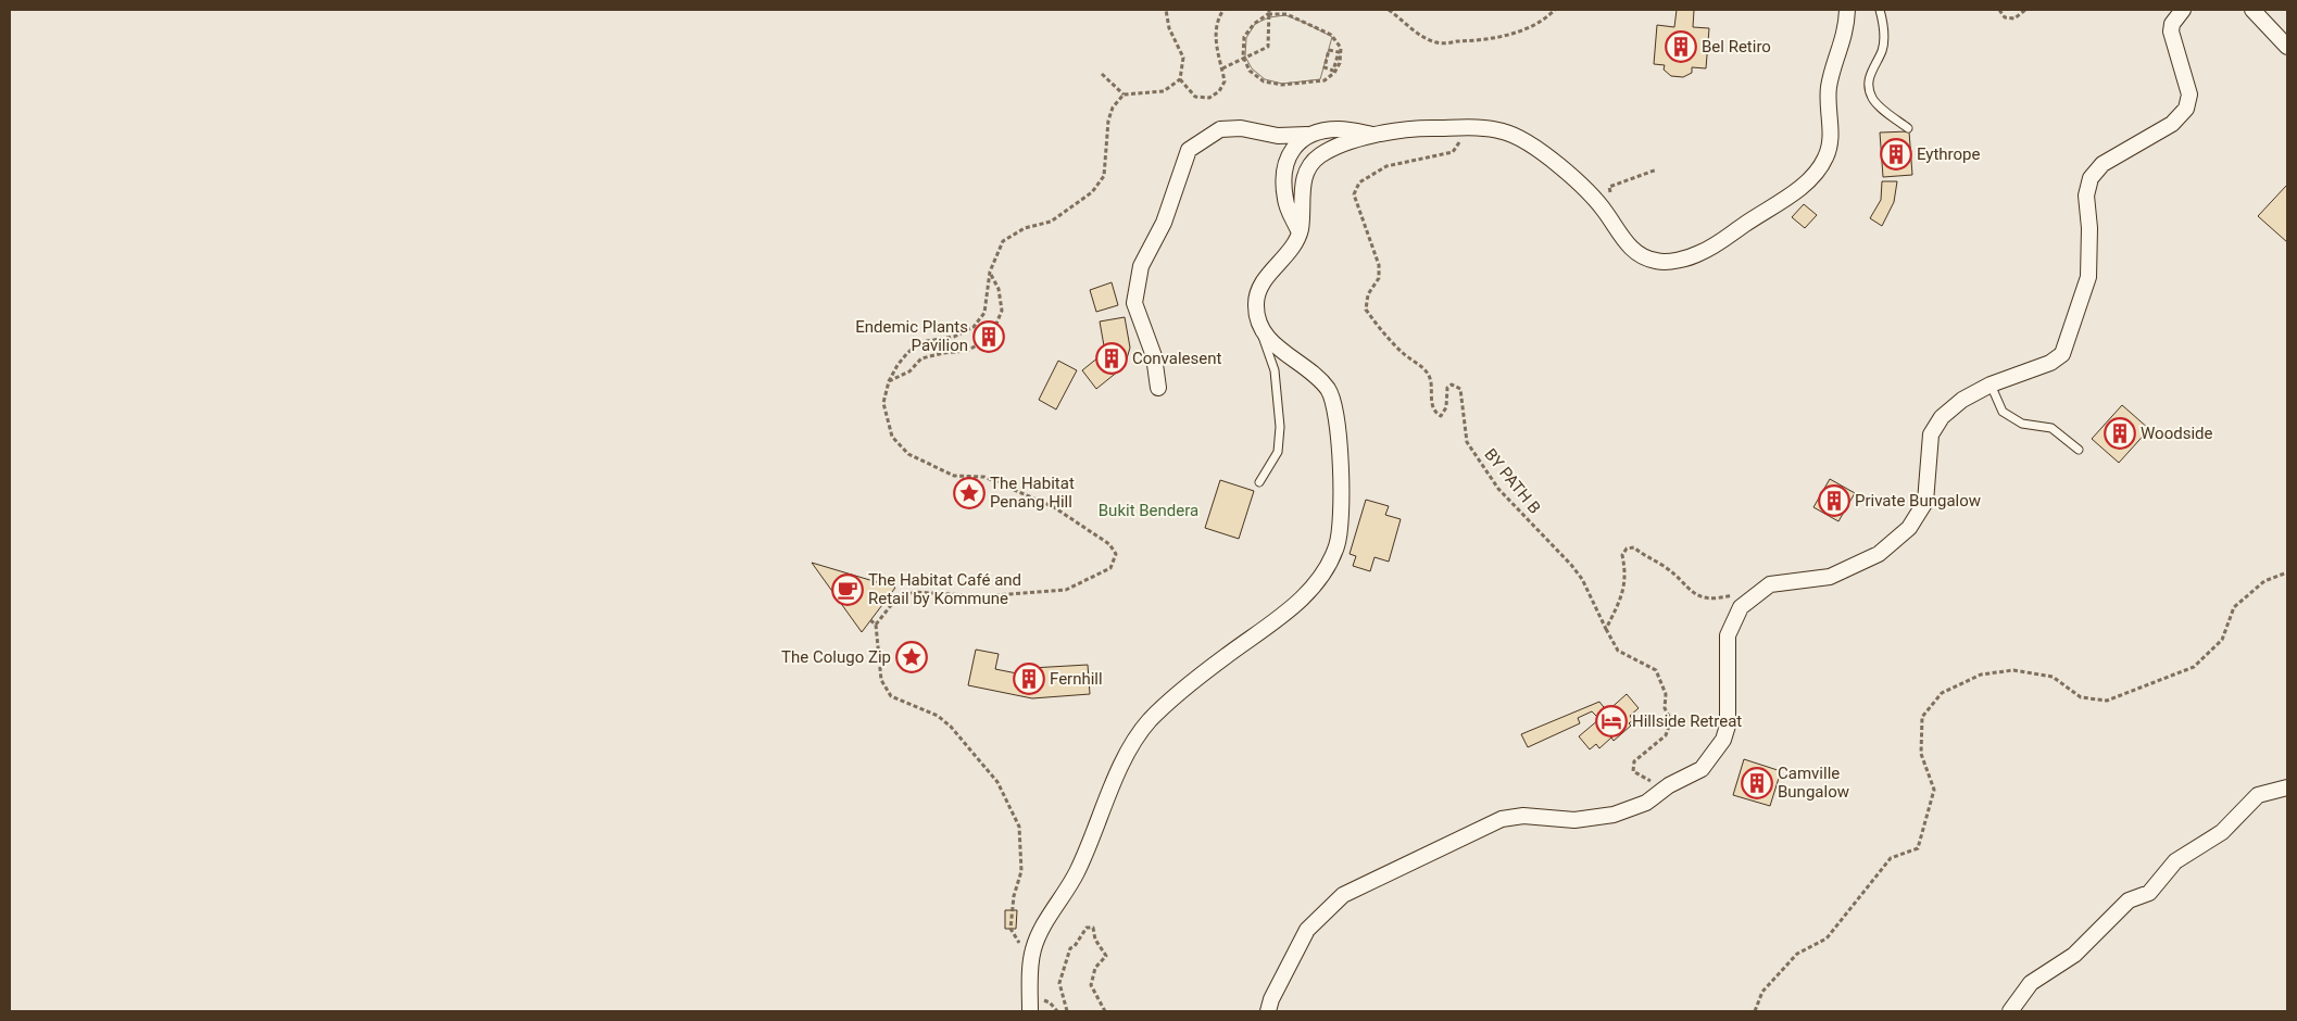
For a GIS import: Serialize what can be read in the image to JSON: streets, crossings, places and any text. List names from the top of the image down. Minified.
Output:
{"streets":{"path":["BY PATH B"]},"parks":["Bukit Bendera"],"places":{"building":["Bel Retiro","Eythrope","Endemic Plants Pavilion","Convalesent","Woodside","Private Bungalow","Fernhill","Camville Bungalow"],"place":["The Habitat Penang Hill","The Colugo Zip"],"cafe":["The Habitat Café and Retail by Kommune"],"hotel":["Hillside Retreat"]}}
